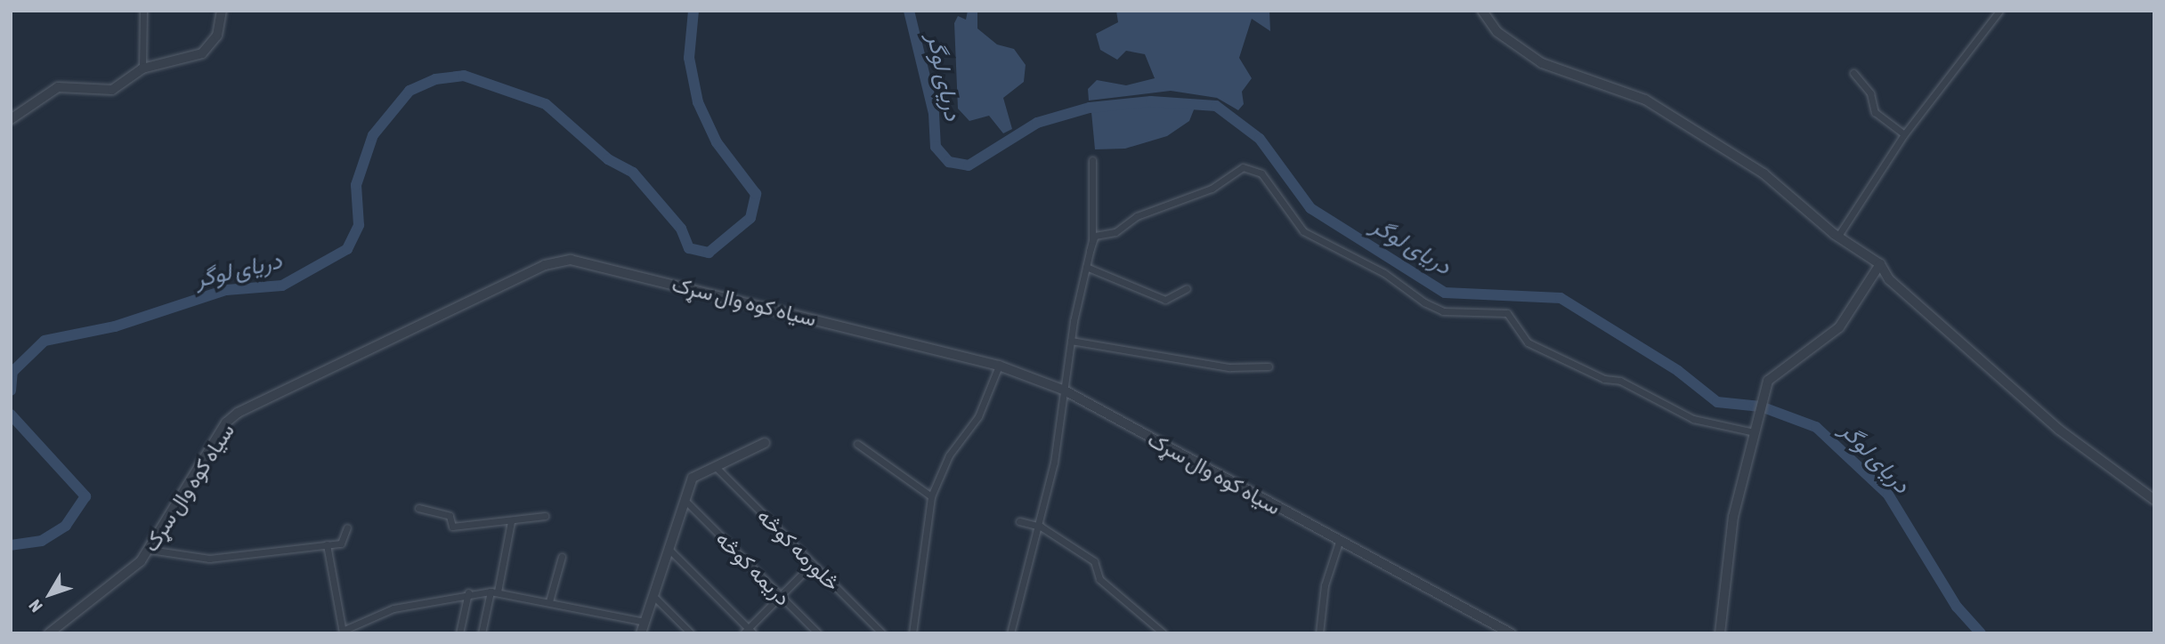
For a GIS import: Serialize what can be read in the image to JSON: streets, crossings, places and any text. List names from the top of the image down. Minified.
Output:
{"streets":{"street":["سیاه کوه وال سړک","څلورمه کوڅه","دریمه کوڅه"]},"water":["دریای لوگر"],"north":"bottom left"}
